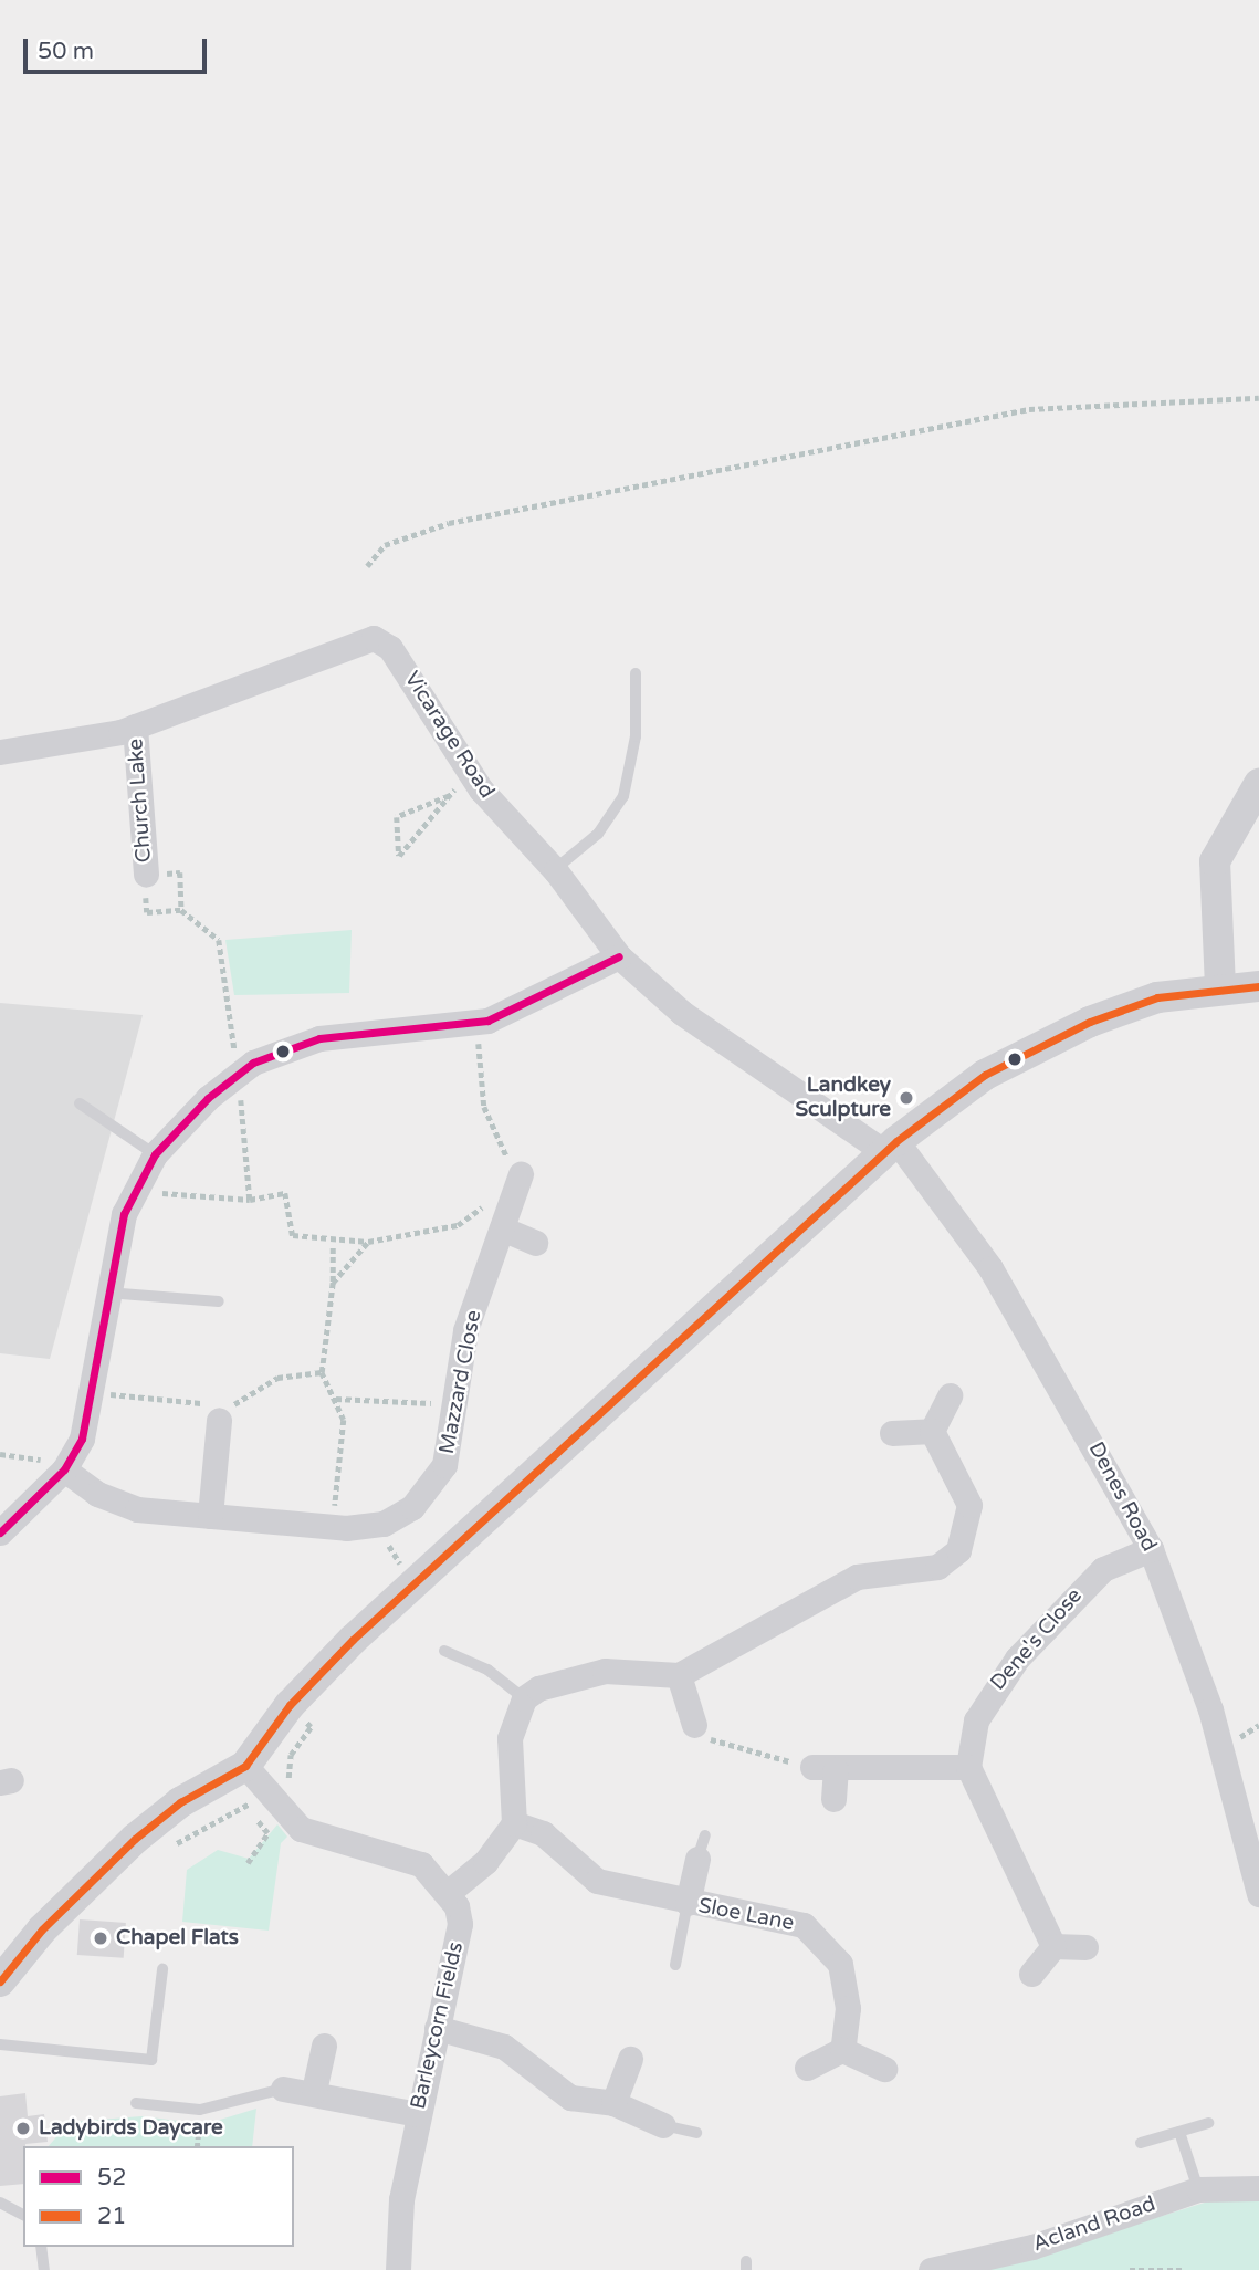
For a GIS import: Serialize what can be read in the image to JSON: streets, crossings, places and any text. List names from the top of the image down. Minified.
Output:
{"streets":{"street":["Vicarage Road","Church Lake","Mazzard Close","Denes Road","Dene's Close","Sloe Lane","Barleycorn Fields","Acland Road"]},"crossings":[["Vicarage Road","Church Lake"],["Vicarage Road","Denes Road"],["Denes Road","Dene's Close"]],"places":["Landkey Sculpture","Chapel Flats","Ladybirds Daycare"],"lines":["transit line 52","transit line 21"],"legend":["52","21"],"scale_bar":"50 m"}
